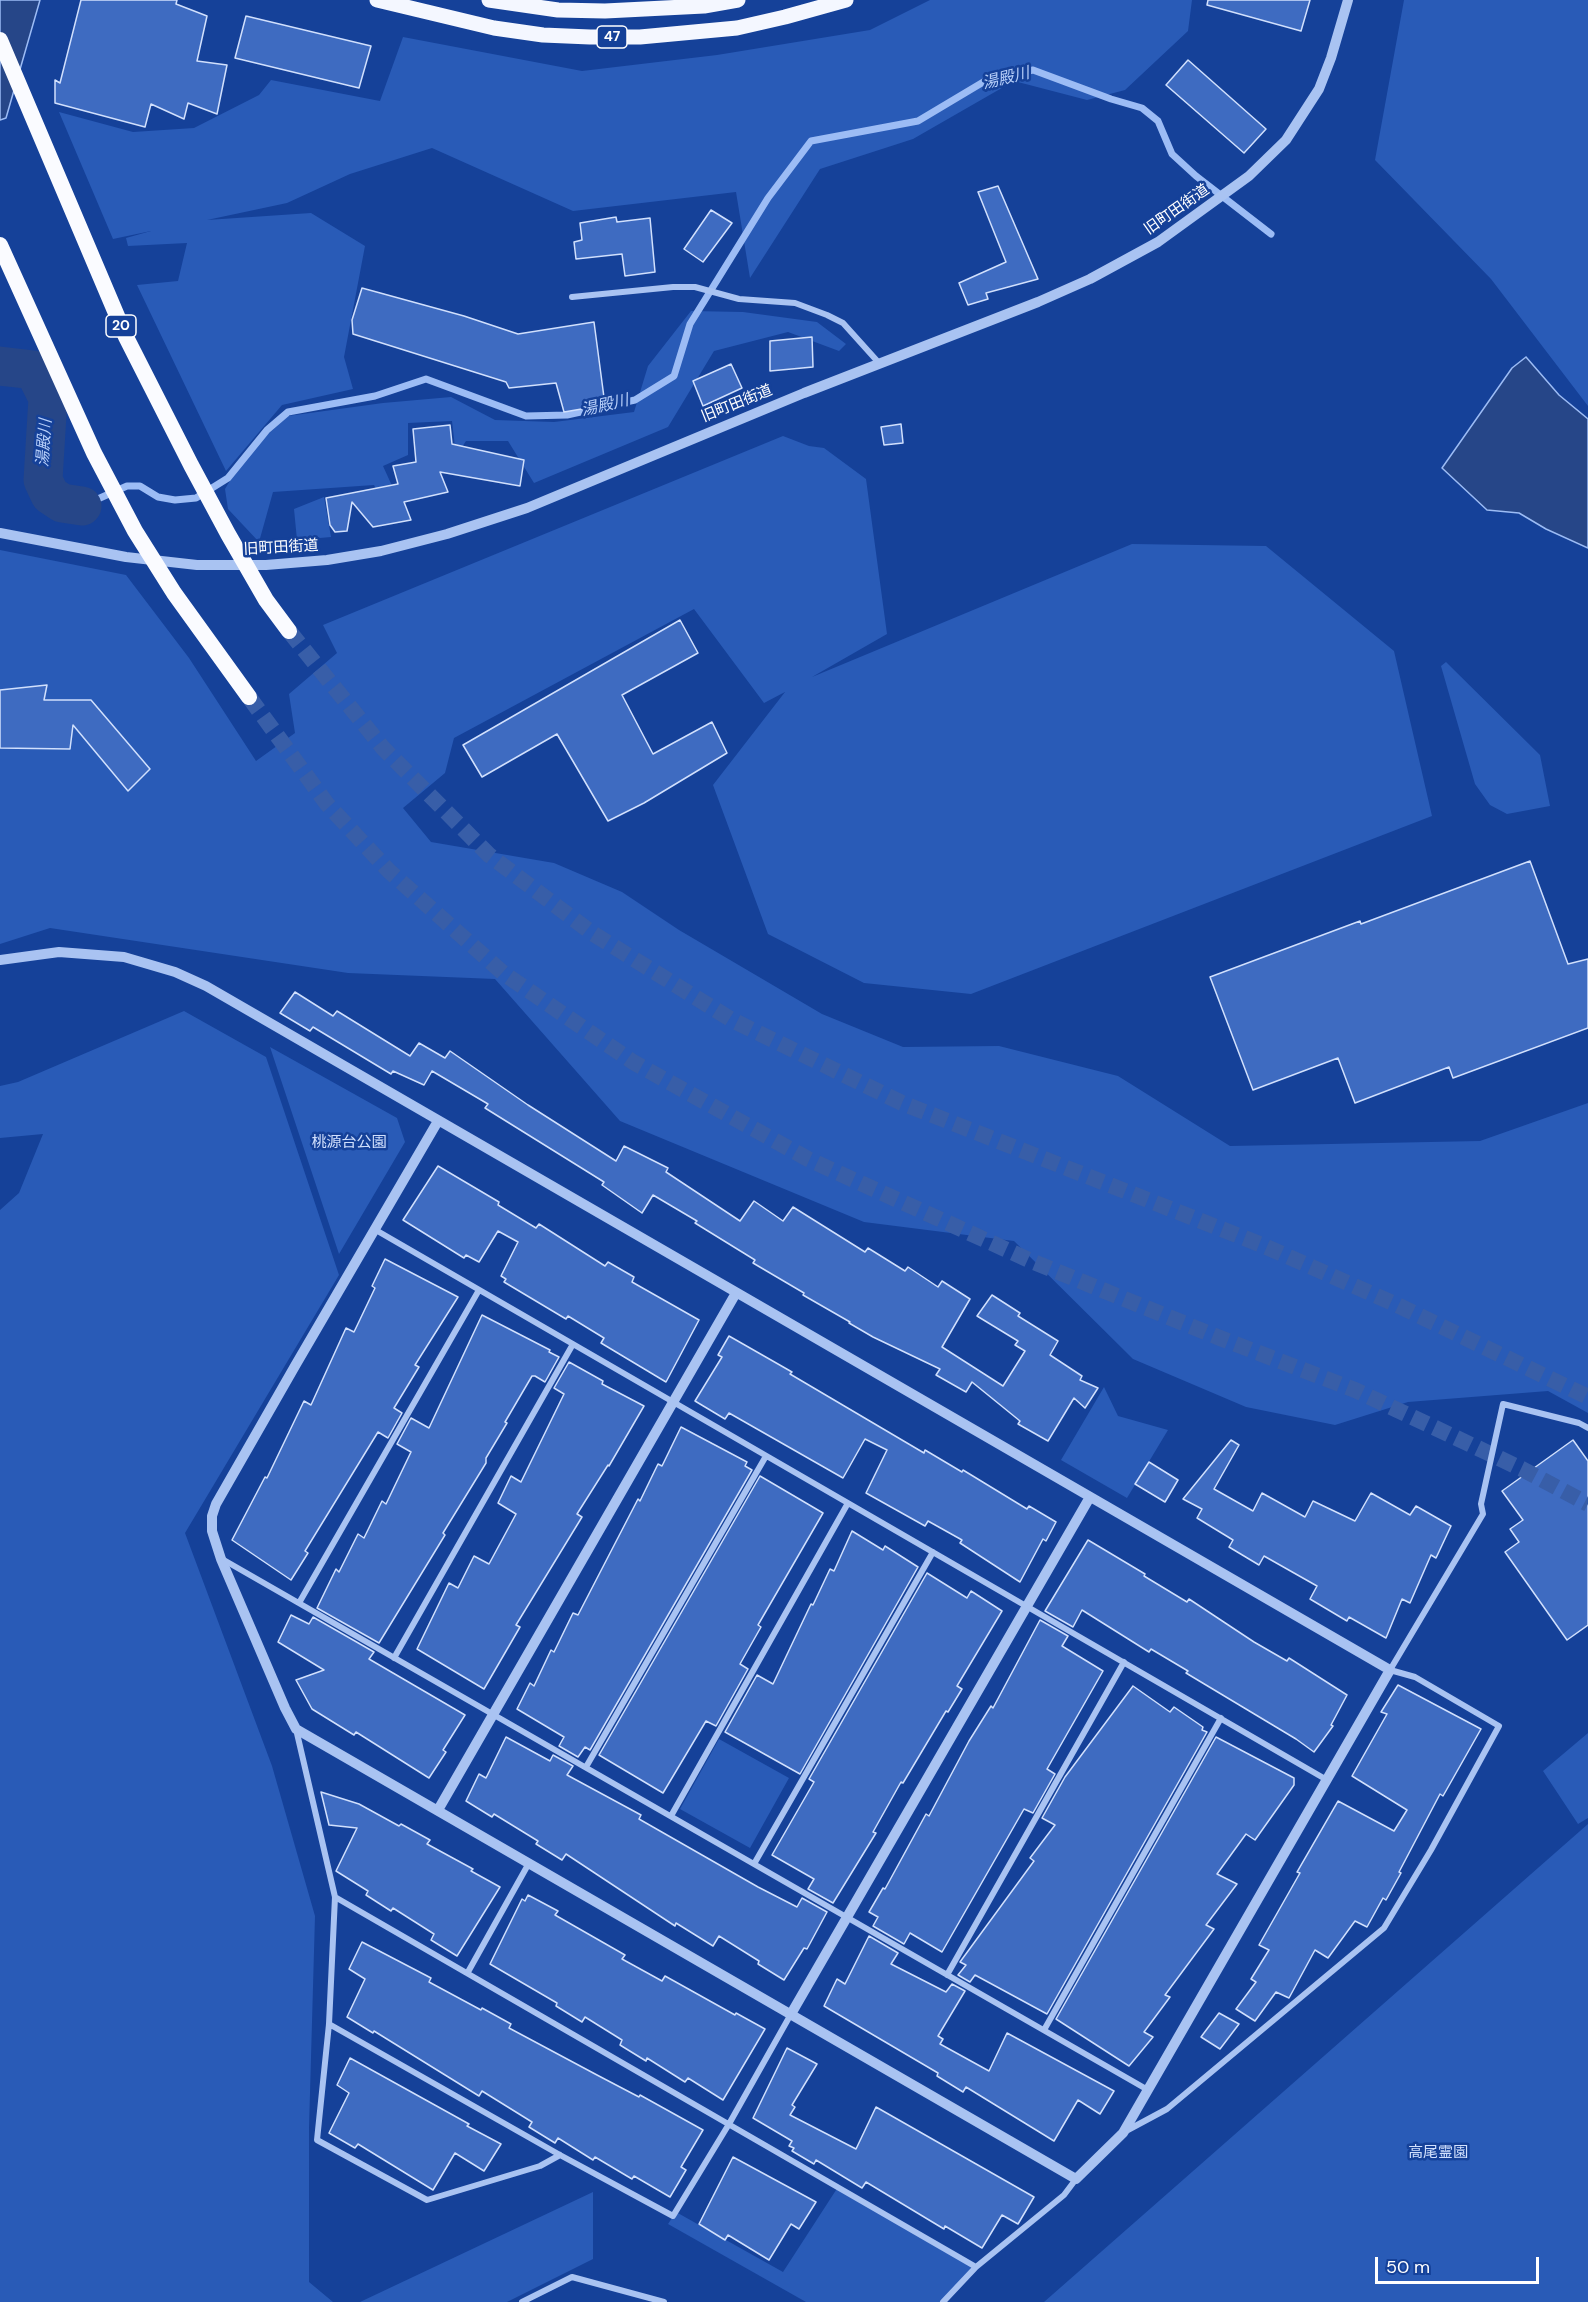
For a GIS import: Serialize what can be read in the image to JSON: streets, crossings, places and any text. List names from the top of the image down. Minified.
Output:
{"streets":{"highway":["20"],"main road":["47"],"street":["旧町田街道"]},"water":["湯殿川"],"parks":["桃源台公園","高尾霊園"],"scale_bar":"50 m"}
